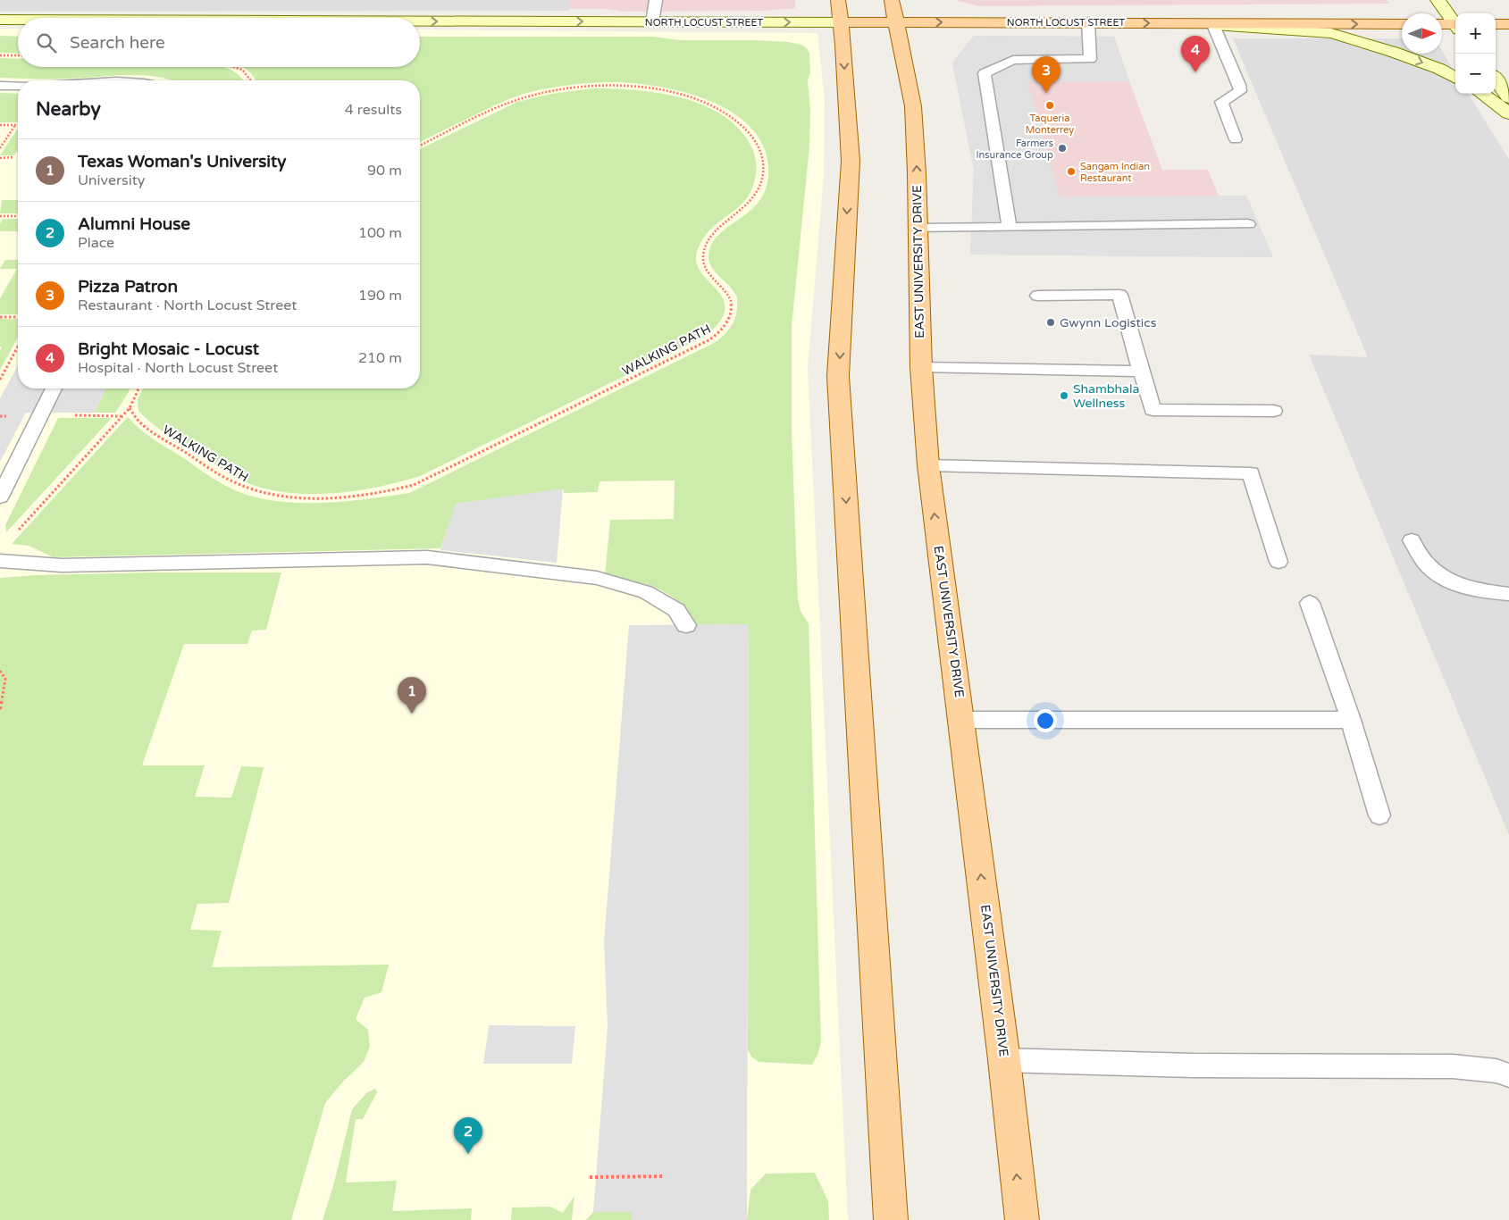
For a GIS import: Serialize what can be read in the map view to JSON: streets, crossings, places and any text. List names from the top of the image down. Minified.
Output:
{"streets":{"main road":["NORTH LOCUST STREET","EAST UNIVERSITY DRIVE"],"path":["WALKING PATH"]},"crossings":[["NORTH LOCUST STREET","EAST UNIVERSITY DRIVE"]],"one_way":["NORTH LOCUST STREET"],"places":["Taqueria Monterrey","Farmers Insurance Group","Sangam Indian Restaurant","Gwynn Logistics","Shambhala Wellness"],"north":"right","page":{"map_buttons":["+","−"],"search":"Search here","pins":["4","3","1","2"],"heading":["Nearby","4 results"],"list":[{"mark":"1","name":"Texas Woman's University","note":"University","value":"90 m"},{"mark":"2","name":"Alumni House","note":"Place","value":"100 m"},{"mark":"3","name":"Pizza Patron","note":"Restaurant · North Locust Street","value":"190 m"},{"mark":"4","name":"Bright Mosaic - Locust","note":"Hospital · North Locust Street","value":"210 m"}]}}
